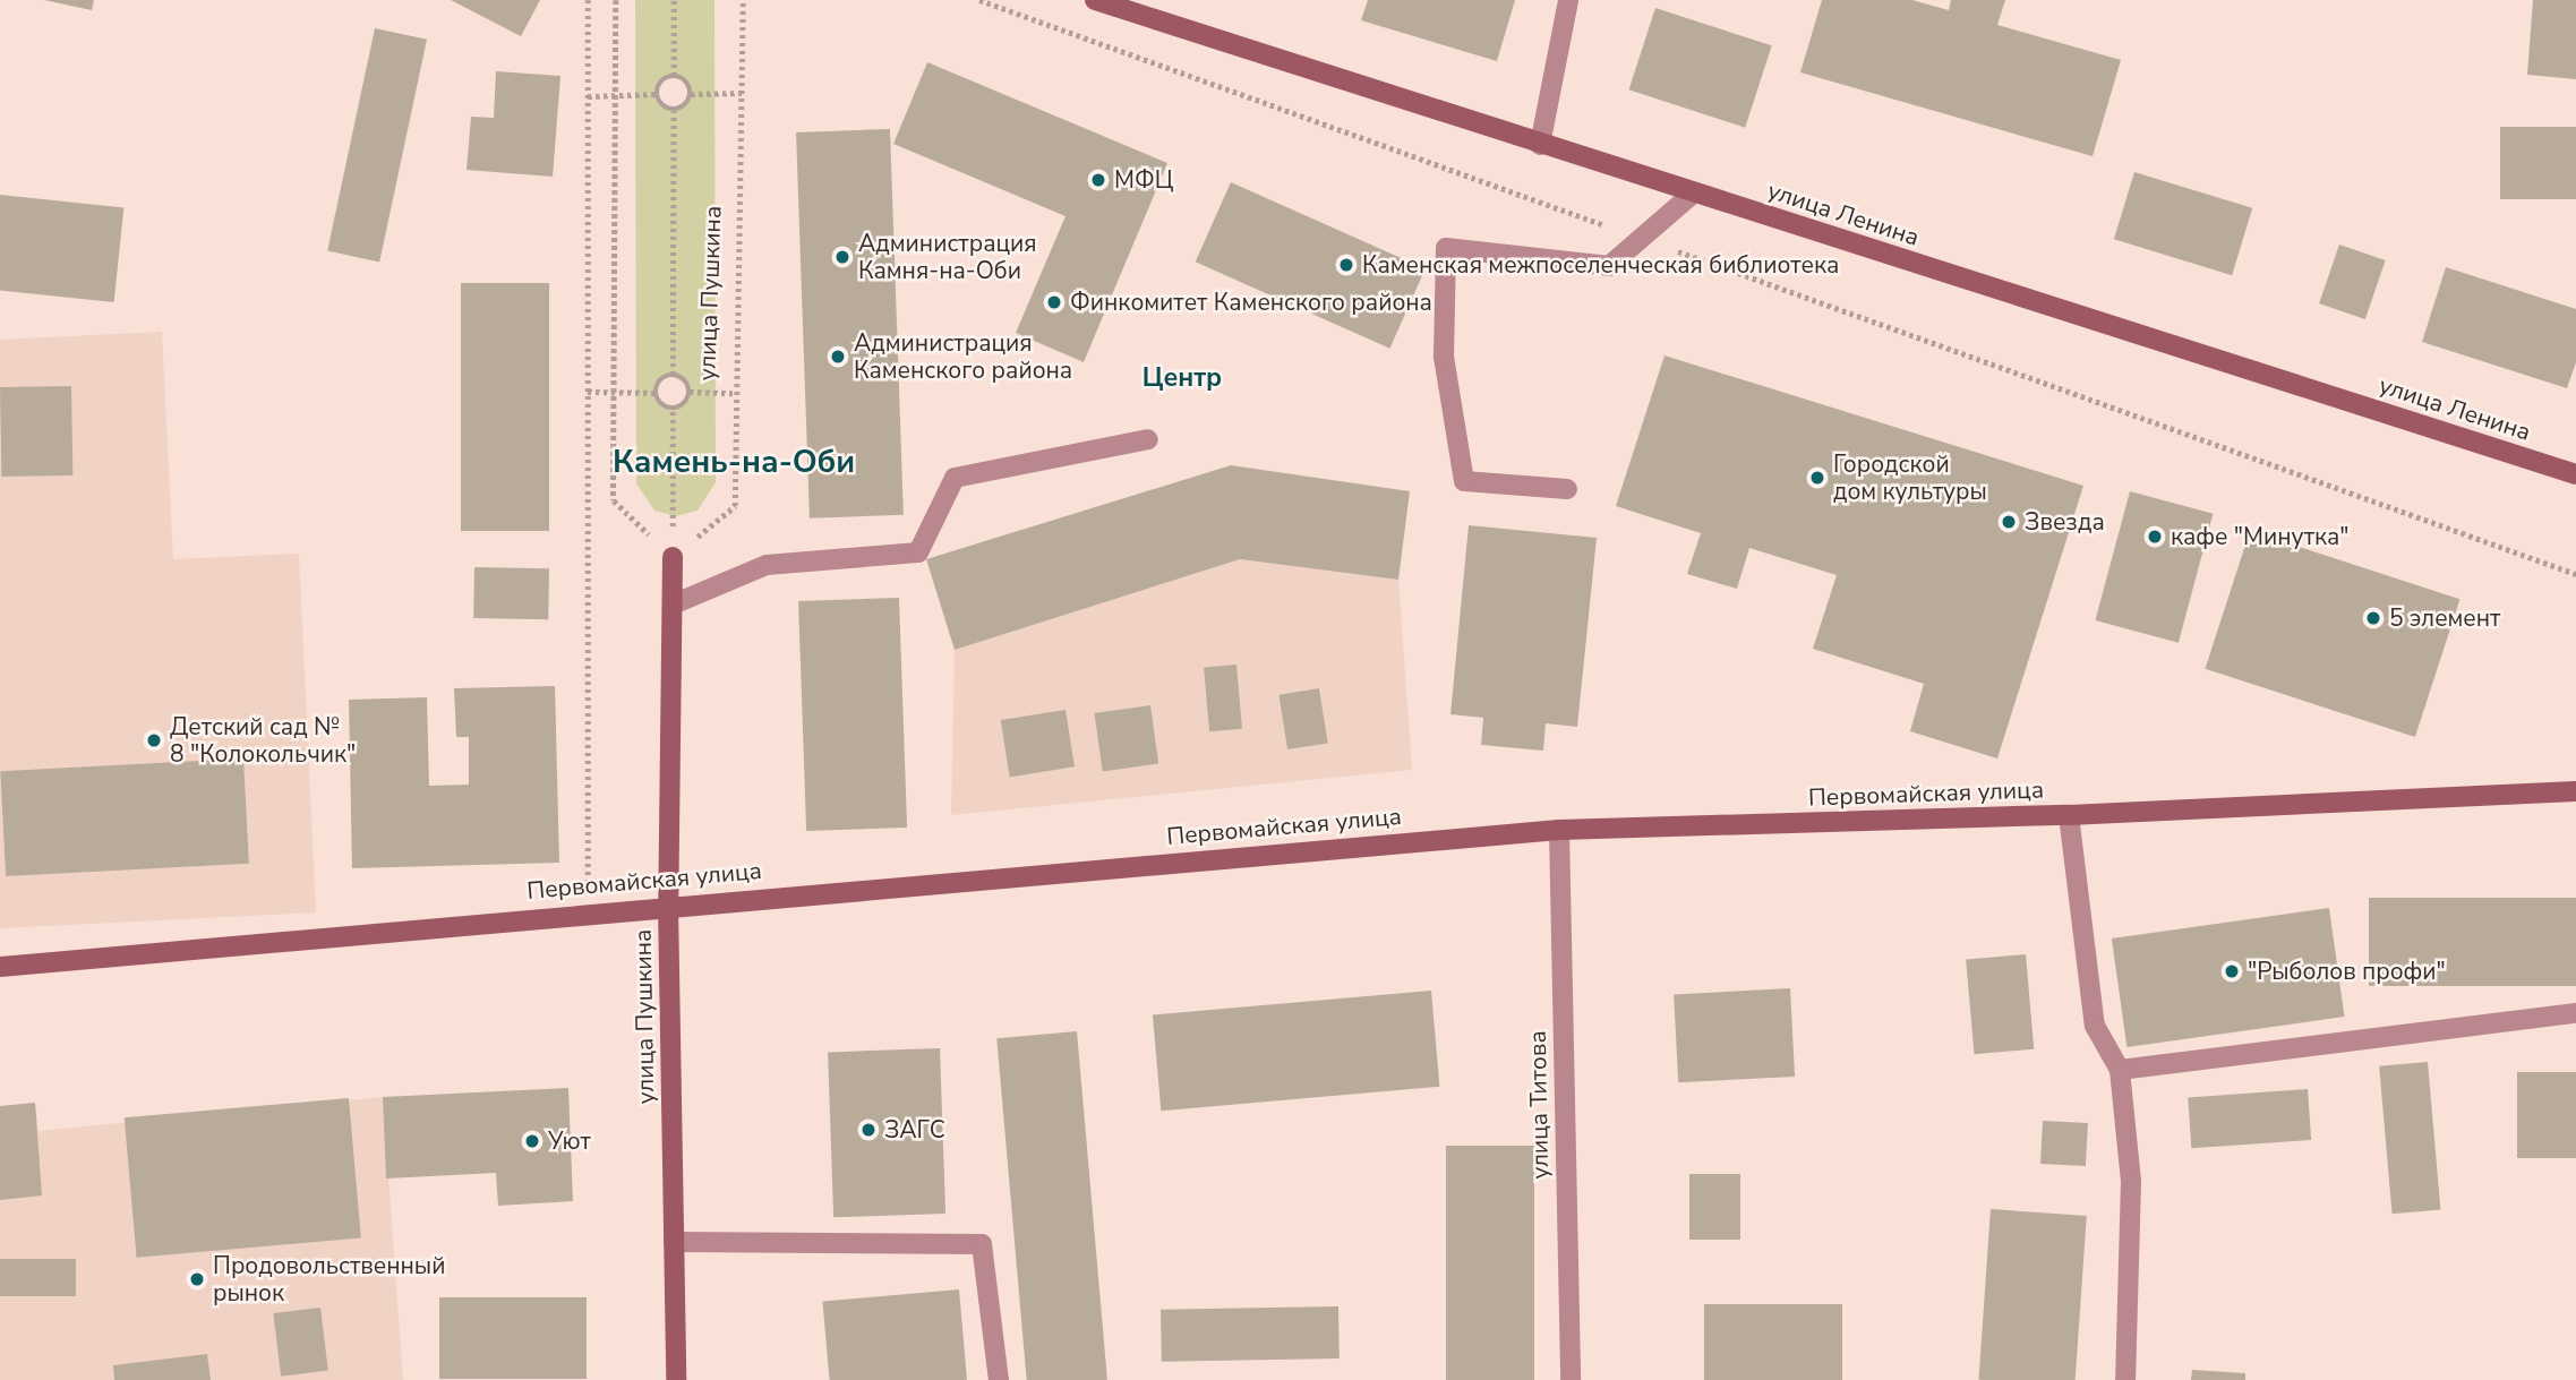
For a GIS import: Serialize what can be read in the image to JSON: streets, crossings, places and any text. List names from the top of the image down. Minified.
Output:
{"streets":{"street":["улица Ленина","улица Пушкина","Первомайская улица","улица Титова"]},"crossings":[["улица Пушкина","Первомайская улица"],["Первомайская улица","улица Титова"]],"districts":["Центр","Камень-на-Оби"],"places":["МФЦ","Администрация Камня-на-Оби","Каменская межпоселенческая библиотека","Финкомитет Каменского района","Администрация Каменского района","Городской дом культуры","Звезда","кафе \"Минутка\"","5 элемент","Детский сад № 8 \"Колокольчик\"","\"Рыболов профи\"","ЗАГС","Уют","Продовольственный рынок"]}
